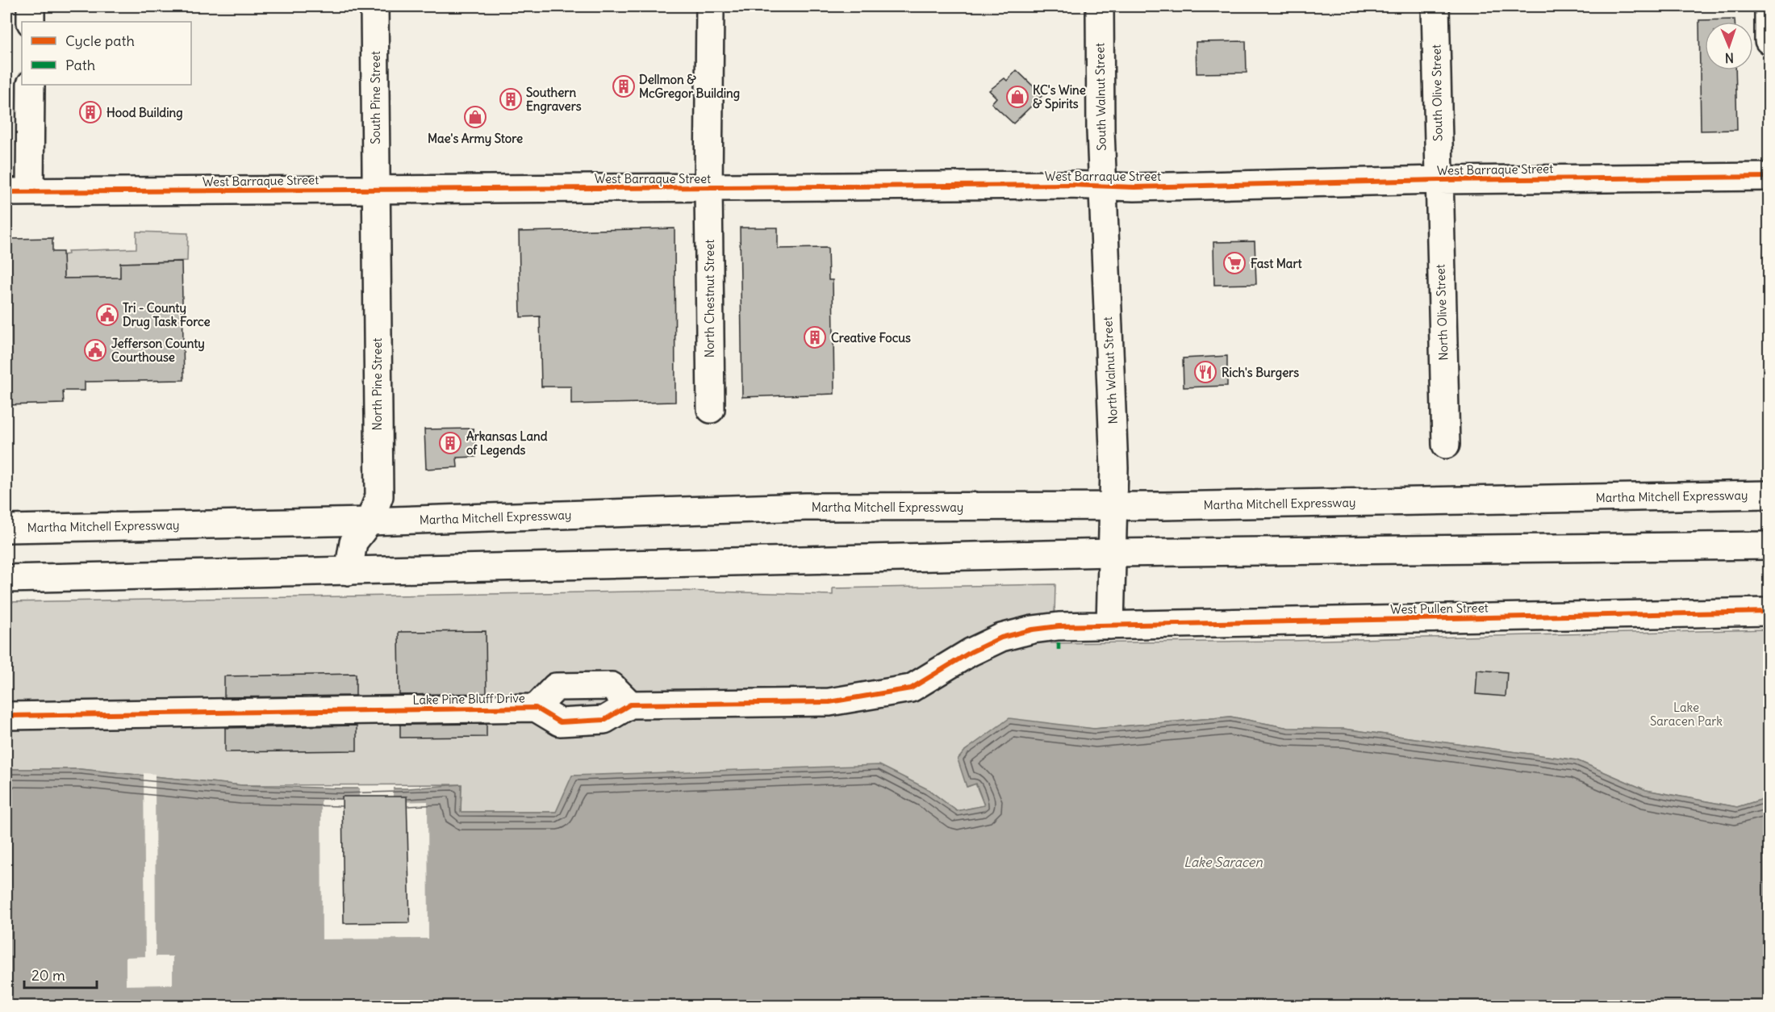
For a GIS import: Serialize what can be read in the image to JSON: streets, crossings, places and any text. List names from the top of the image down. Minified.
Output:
{"streets":{"main road":["South Olive Street","South Walnut Street","South Pine Street","West Barraque Street","North Chestnut Street","North Olive Street","North Walnut Street","North Pine Street","Martha Mitchell Expressway","West Pullen Street","Lake Pine Bluff Drive"]},"crossings":[["South Olive Street","West Barraque Street"],["South Olive Street","North Olive Street"],["South Walnut Street","West Barraque Street"],["South Walnut Street","North Walnut Street"],["South Pine Street","West Barraque Street"],["South Pine Street","North Pine Street"],["West Barraque Street","North Chestnut Street"],["West Barraque Street","North Olive Street"],["West Barraque Street","North Walnut Street"],["West Barraque Street","North Pine Street"],["North Walnut Street","Martha Mitchell Expressway"],["North Pine Street","Martha Mitchell Expressway"],["West Pullen Street","Lake Pine Bluff Drive"]],"water":["Lake Saracen"],"parks":["Lake Saracen Park"],"places":{"building":["Dellmon & McGregor Building","Southern Engravers","Hood Building","Creative Focus","Arkansas Land of Legends"],"shop":["KC's Wine & Spirits","Mae's Army Store"],"supermarket":["Fast Mart"],"public building":["Tri - County Drug Task Force","Jefferson County Courthouse"],"restaurant":["Rich's Burgers"]},"legend":["Cycle path","Path"],"scale_bar":"20 m","north":"bottom"}
